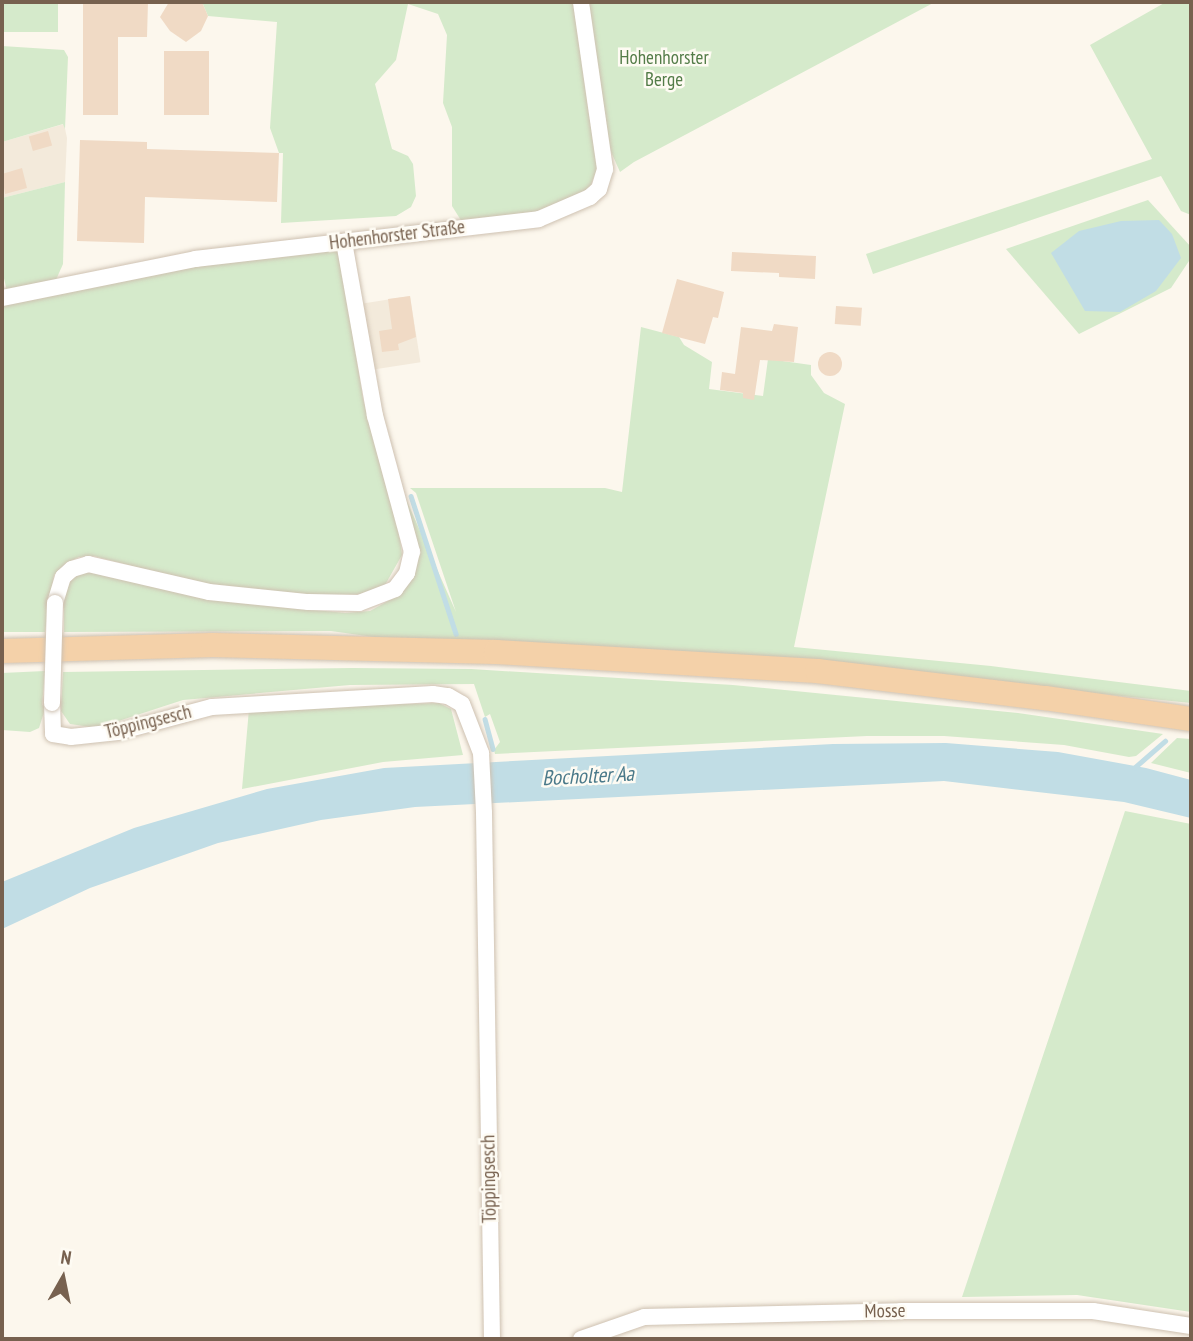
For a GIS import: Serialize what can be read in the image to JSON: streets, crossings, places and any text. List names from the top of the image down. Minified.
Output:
{"streets":{"street":["Hohenhorster Straße","Töppingsesch","Mosse"]},"crossings":[["Hohenhorster Straße","Töppingsesch"]],"water":["Bocholter Aa"],"parks":["Hohenhorster Berge"],"north":"top"}
